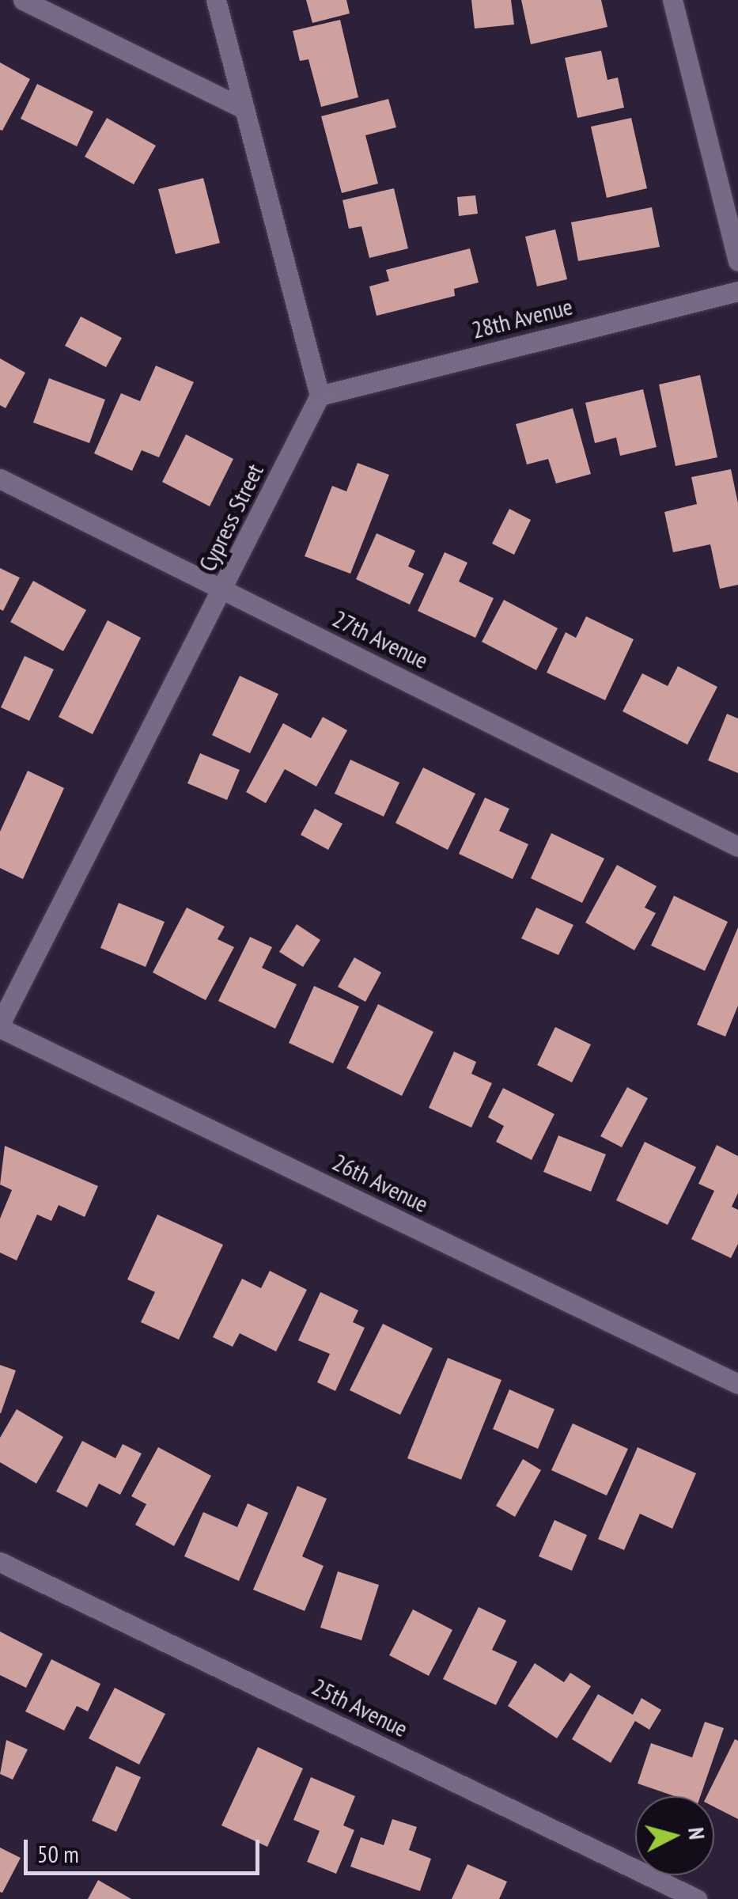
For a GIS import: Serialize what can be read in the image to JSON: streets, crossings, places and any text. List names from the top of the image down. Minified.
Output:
{"streets":{"street":["28th Avenue","Cypress Street","27th Avenue","26th Avenue","25th Avenue"]},"crossings":[["28th Avenue","Cypress Street"],["Cypress Street","27th Avenue"],["Cypress Street","26th Avenue"]],"scale_bar":"50 m","north":"right"}
